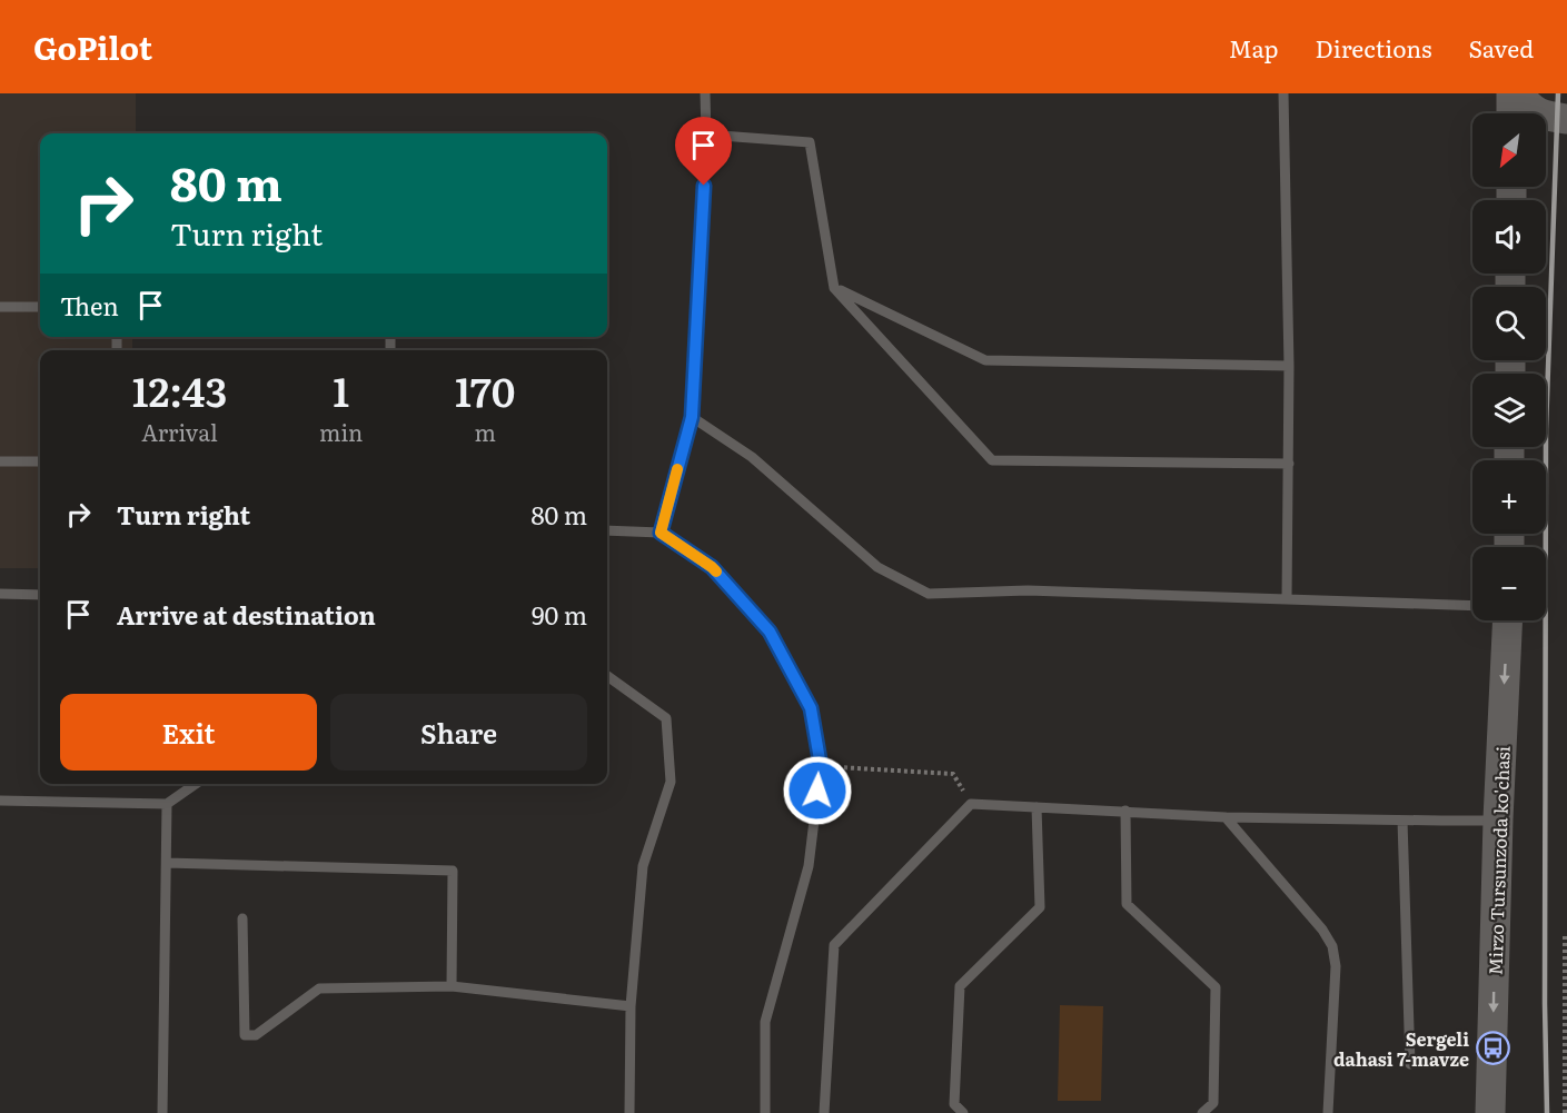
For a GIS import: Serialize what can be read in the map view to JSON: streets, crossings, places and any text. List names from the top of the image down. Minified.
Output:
{"streets":{"main road":["Mirzo Tursunzoda ko'chasi"]},"one_way":["Mirzo Tursunzoda ko'chasi"],"places":{"bus stop":["Sergeli dahasi 7-mavze"]},"north":"bottom left","page":{"header":"GoPilot","nav":["Map","Directions","Saved"],"map_buttons":["+","−"],"turn":["80 m","Turn right"],"then":"Then","eta":["12:43","Arrival","1","min","170","m"],"list":[{"name":"Turn right","value":"80 m"},{"name":"Arrive at destination","value":"90 m"}],"buttons":["Exit","Share"]}}
